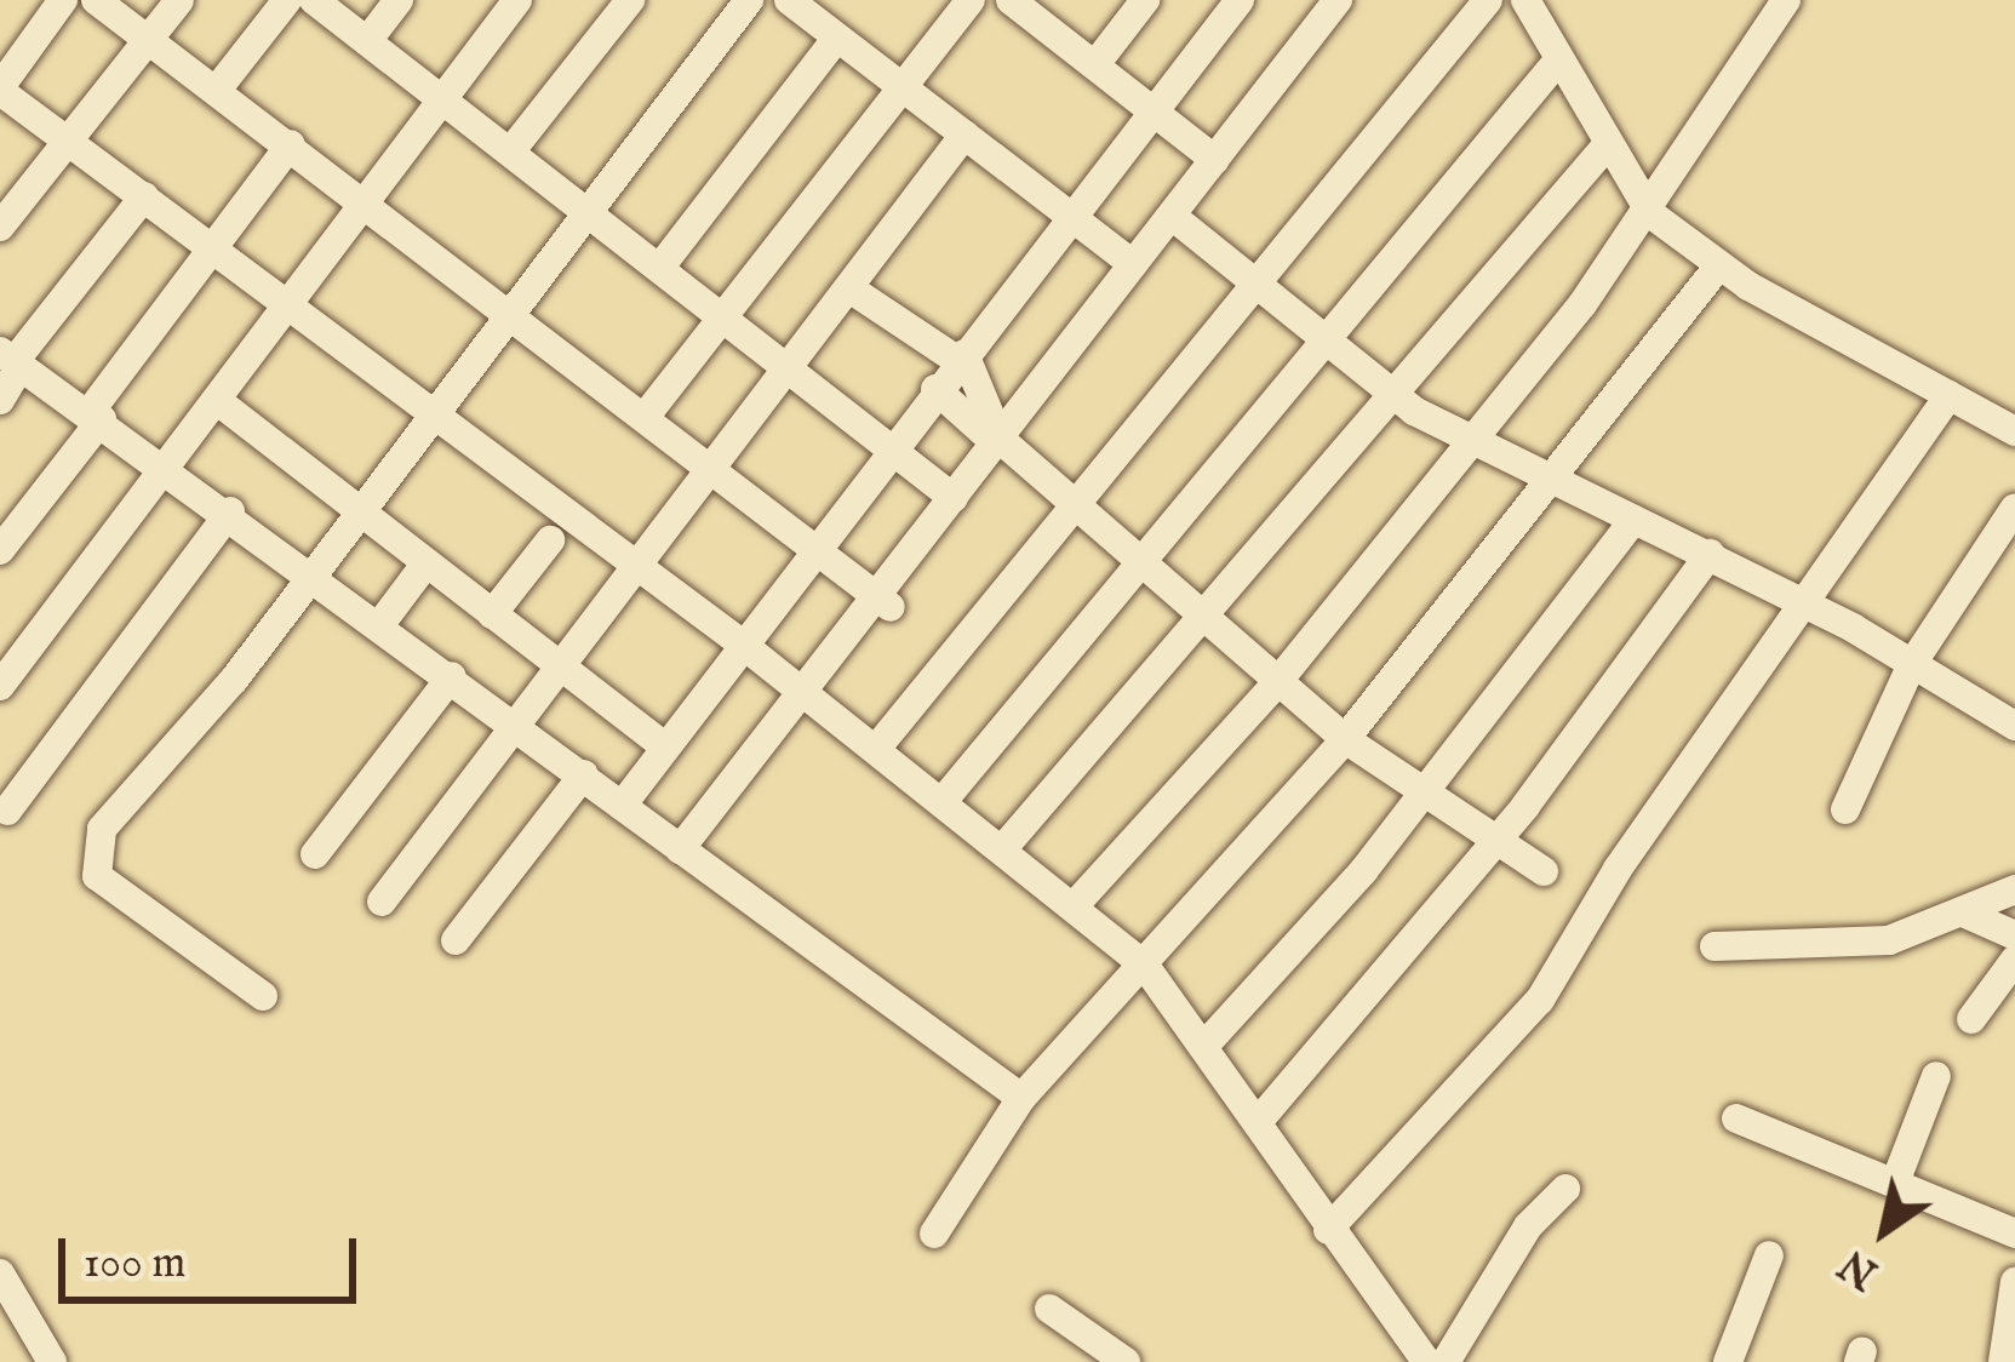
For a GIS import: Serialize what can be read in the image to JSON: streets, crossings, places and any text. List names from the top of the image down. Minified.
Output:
{"scale_bar":"100 m","north":"bottom left"}
